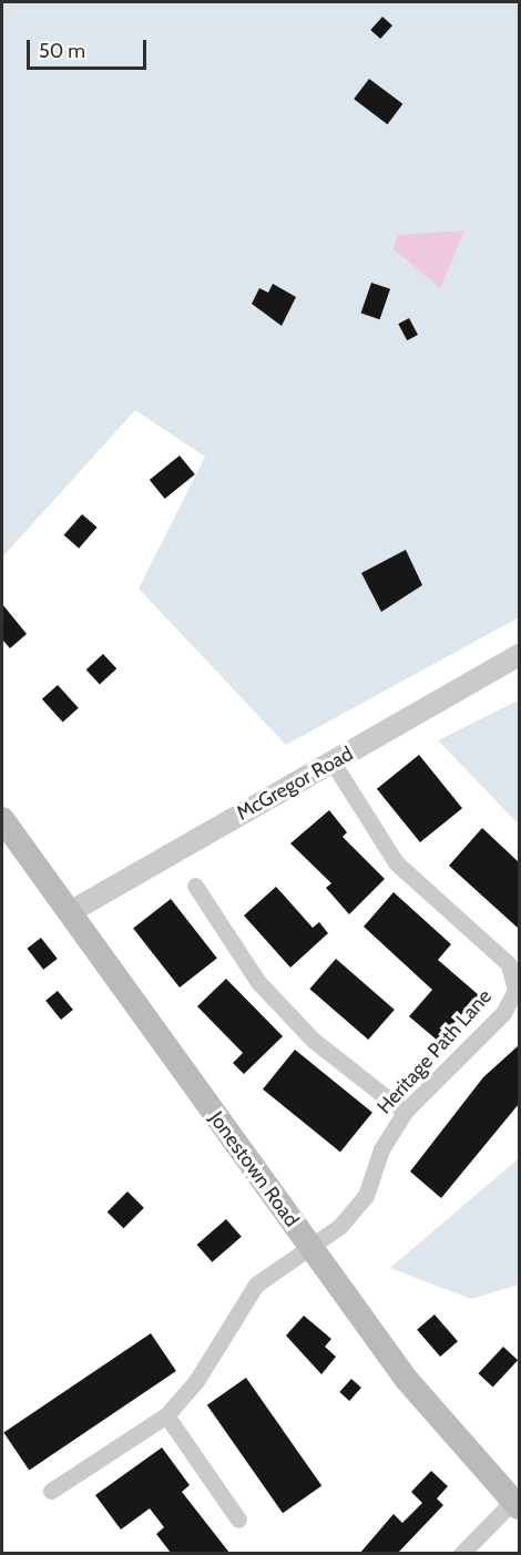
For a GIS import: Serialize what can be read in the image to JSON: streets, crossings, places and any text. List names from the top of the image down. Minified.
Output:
{"streets":{"main road":["Jonestown Road"],"street":["McGregor Road","Heritage Path Lane"]},"crossings":[["McGregor Road","Heritage Path Lane"],["McGregor Road","Jonestown Road"],["Heritage Path Lane","Jonestown Road"]],"scale_bar":"50 m"}
